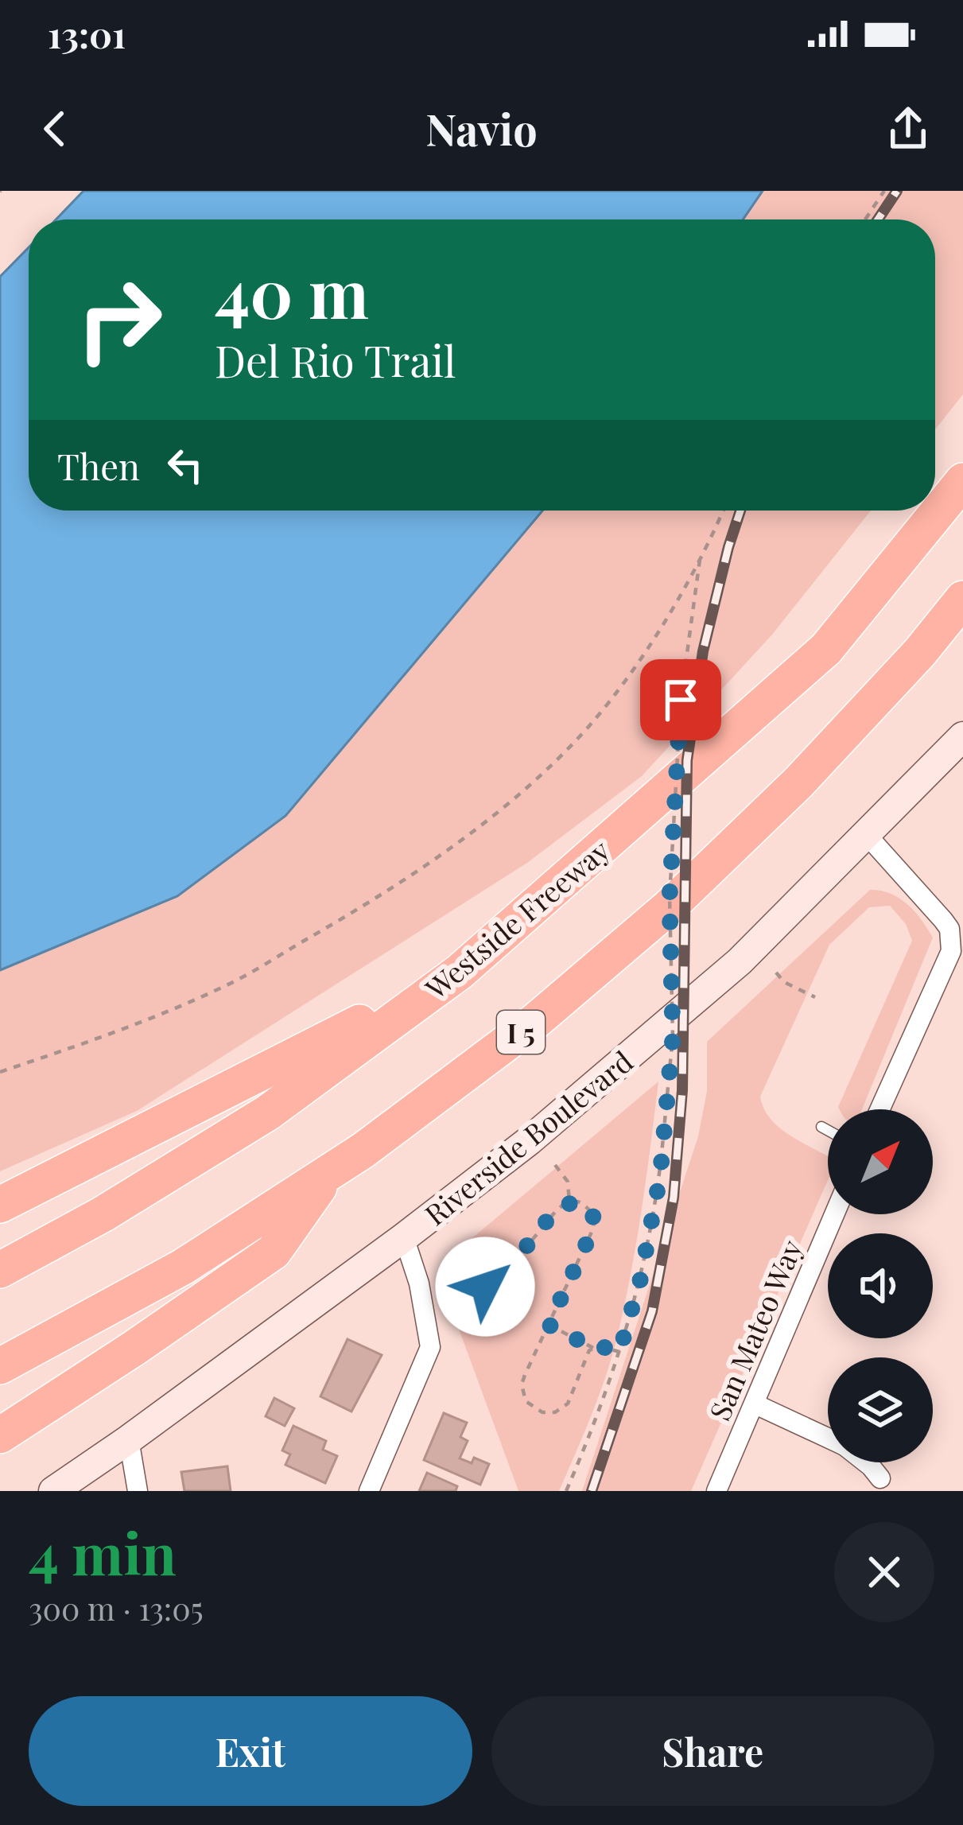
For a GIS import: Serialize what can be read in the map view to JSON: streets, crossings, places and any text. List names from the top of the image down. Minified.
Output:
{"streets":{"highway":["Westside Freeway","I 5"],"main road":["Riverside Boulevard"],"street":["San Mateo Way"]},"north":"top right","page":{"status":"13:01","header":"Navio","turn":["40 m","Del Rio Trail"],"then":"Then","heading":["4 min","300 m · 13:05"],"buttons":["Exit","Share"]}}
